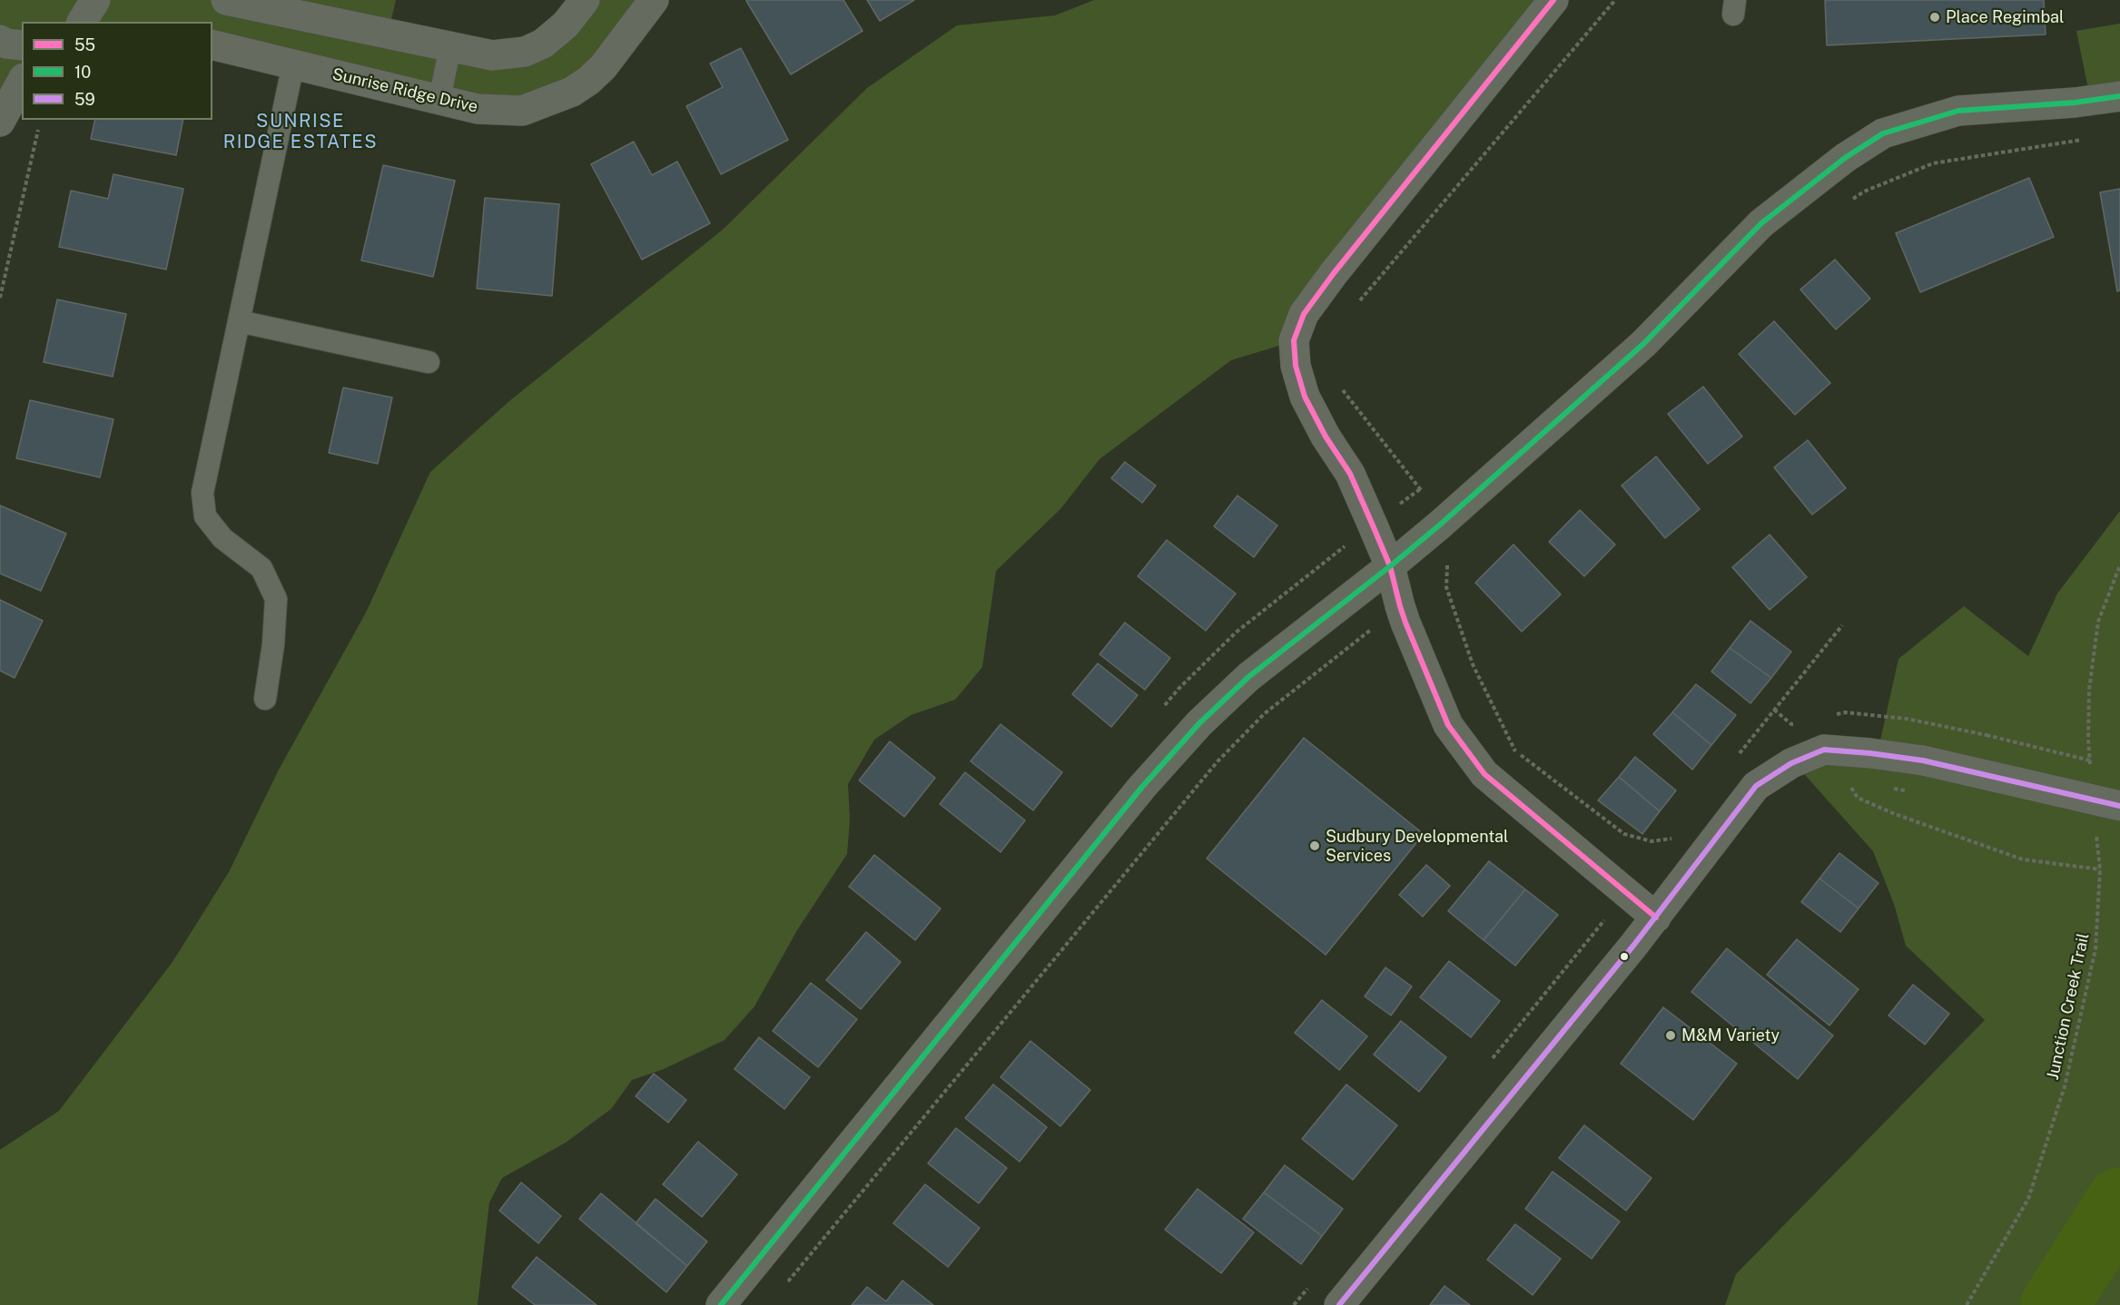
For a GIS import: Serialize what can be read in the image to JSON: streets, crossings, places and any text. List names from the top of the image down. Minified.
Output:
{"streets":{"street":["Sunrise Ridge Drive"],"path":["Junction Creek Trail"]},"districts":["SUNRISE RIDGE ESTATES"],"places":["Place Regimbal","Sudbury Developmental Services","M&M Variety"],"lines":["transit line 55","transit line 10","transit line 59"],"legend":["55","10","59"]}
